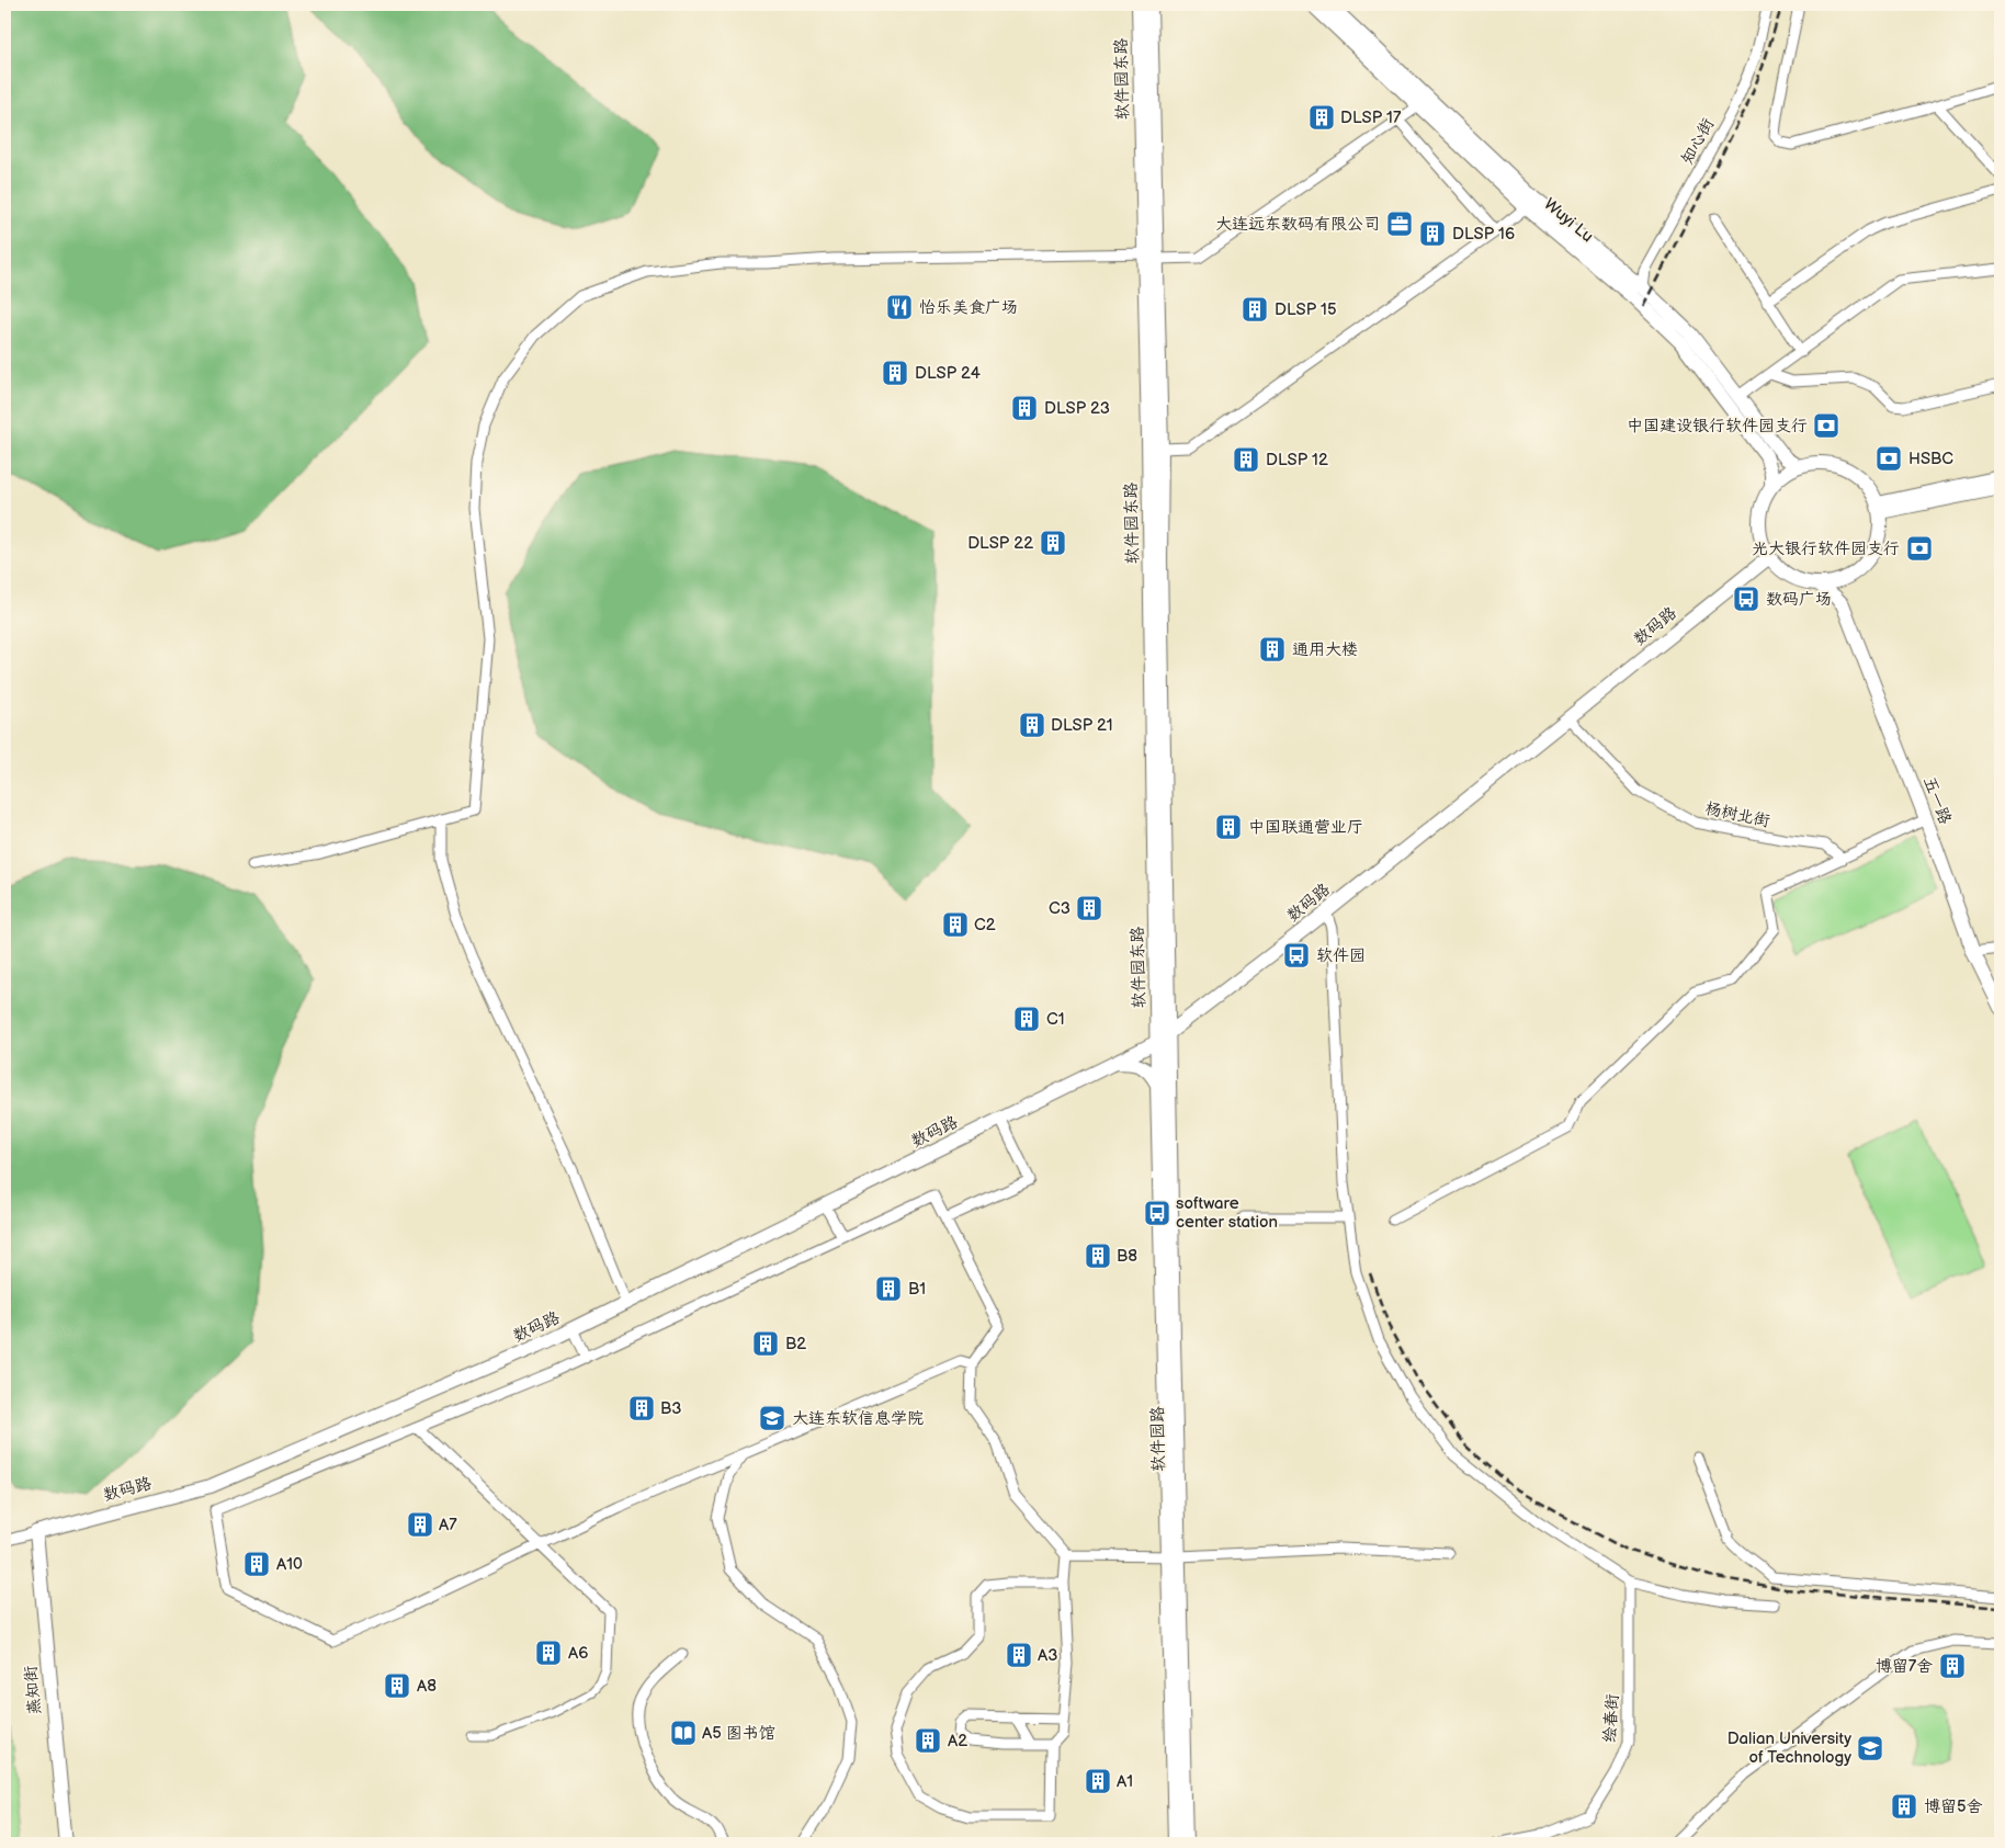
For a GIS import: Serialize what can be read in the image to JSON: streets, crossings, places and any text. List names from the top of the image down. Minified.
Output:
{"streets":{"main road":["软件园东路","Wuyi Lu","数码路","五一路","软件园路","燕知街"],"street":["知心街","杨树北街","绘春街"]},"crossings":[["软件园东路","数码路"],["软件园东路","软件园路"],["知心街","Wuyi Lu"],["Wuyi Lu","数码路"],["数码路","杨树北街"],["数码路","软件园路"],["数码路","燕知街"]],"places":{"building":["DLSP 17","DLSP 16","DLSP 15","DLSP 24","DLSP 23","DLSP 12","DLSP 22","通用大楼","DLSP 21","中国联通营业厅","C3","C2","C1","B8","B1","B2","B3","A7","A10","A6","A3","博留7舍","A8","A2","A1","博留5舍"],"office":["大连远东数码有限公司"],"restaurant":["怡乐美食广场"],"bank":["中国建设银行软件园支行","HSBC","光大银行软件园支行"],"bus stop":["数码广场","软件园","software center station"],"school or university":["大连东软信息学院","Dalian University of Technology"],"library":["A5 图书馆"]}}
